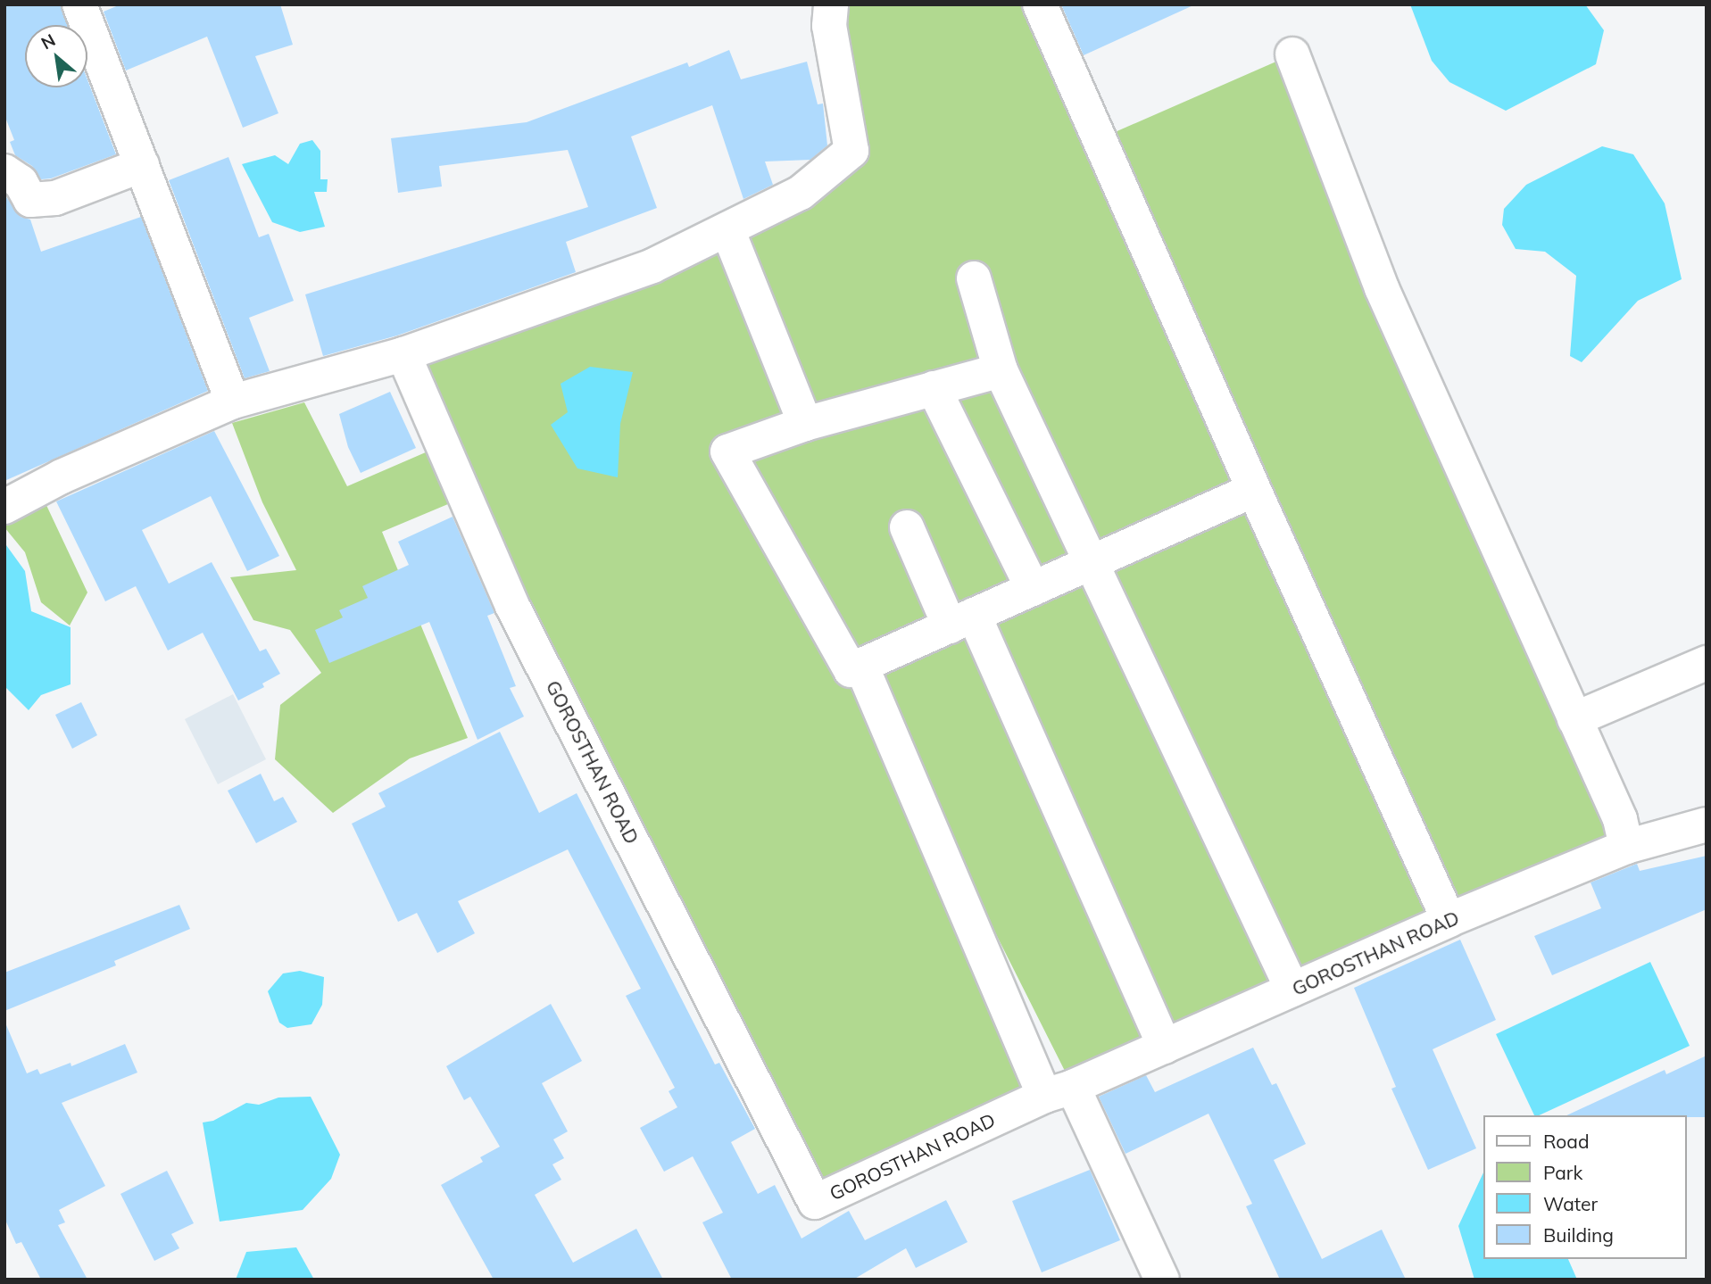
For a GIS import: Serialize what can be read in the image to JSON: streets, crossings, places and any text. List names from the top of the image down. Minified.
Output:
{"streets":{"street":["GOROSTHAN ROAD"]},"legend":["Road","Park","Water","Building"],"north":"top left"}
